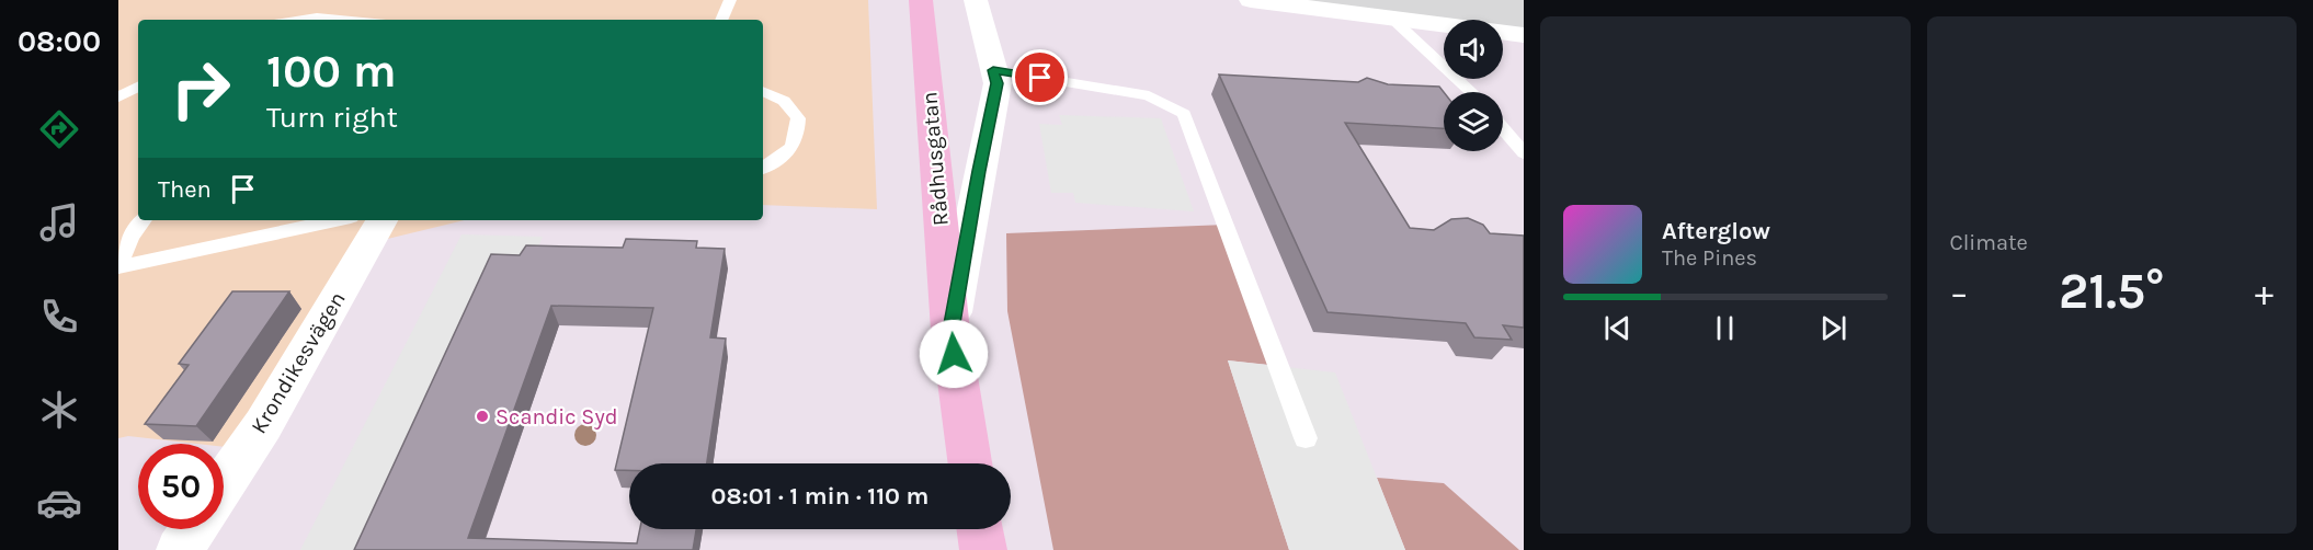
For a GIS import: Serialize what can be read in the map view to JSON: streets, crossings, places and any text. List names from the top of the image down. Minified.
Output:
{"streets":{"main road":["Rådhusgatan"],"street":["Krondikesvägen"]},"places":["Scandic Syd"],"page":{"tabs":"08:00","tile":"Climate","turn":["100 m","Turn right"],"then":"Then","song":["Afterglow","The Pines"],"heat":["−","21.5°","+"],"limit":"50","trip":"08:01 · 1 min · 110 m"}}
